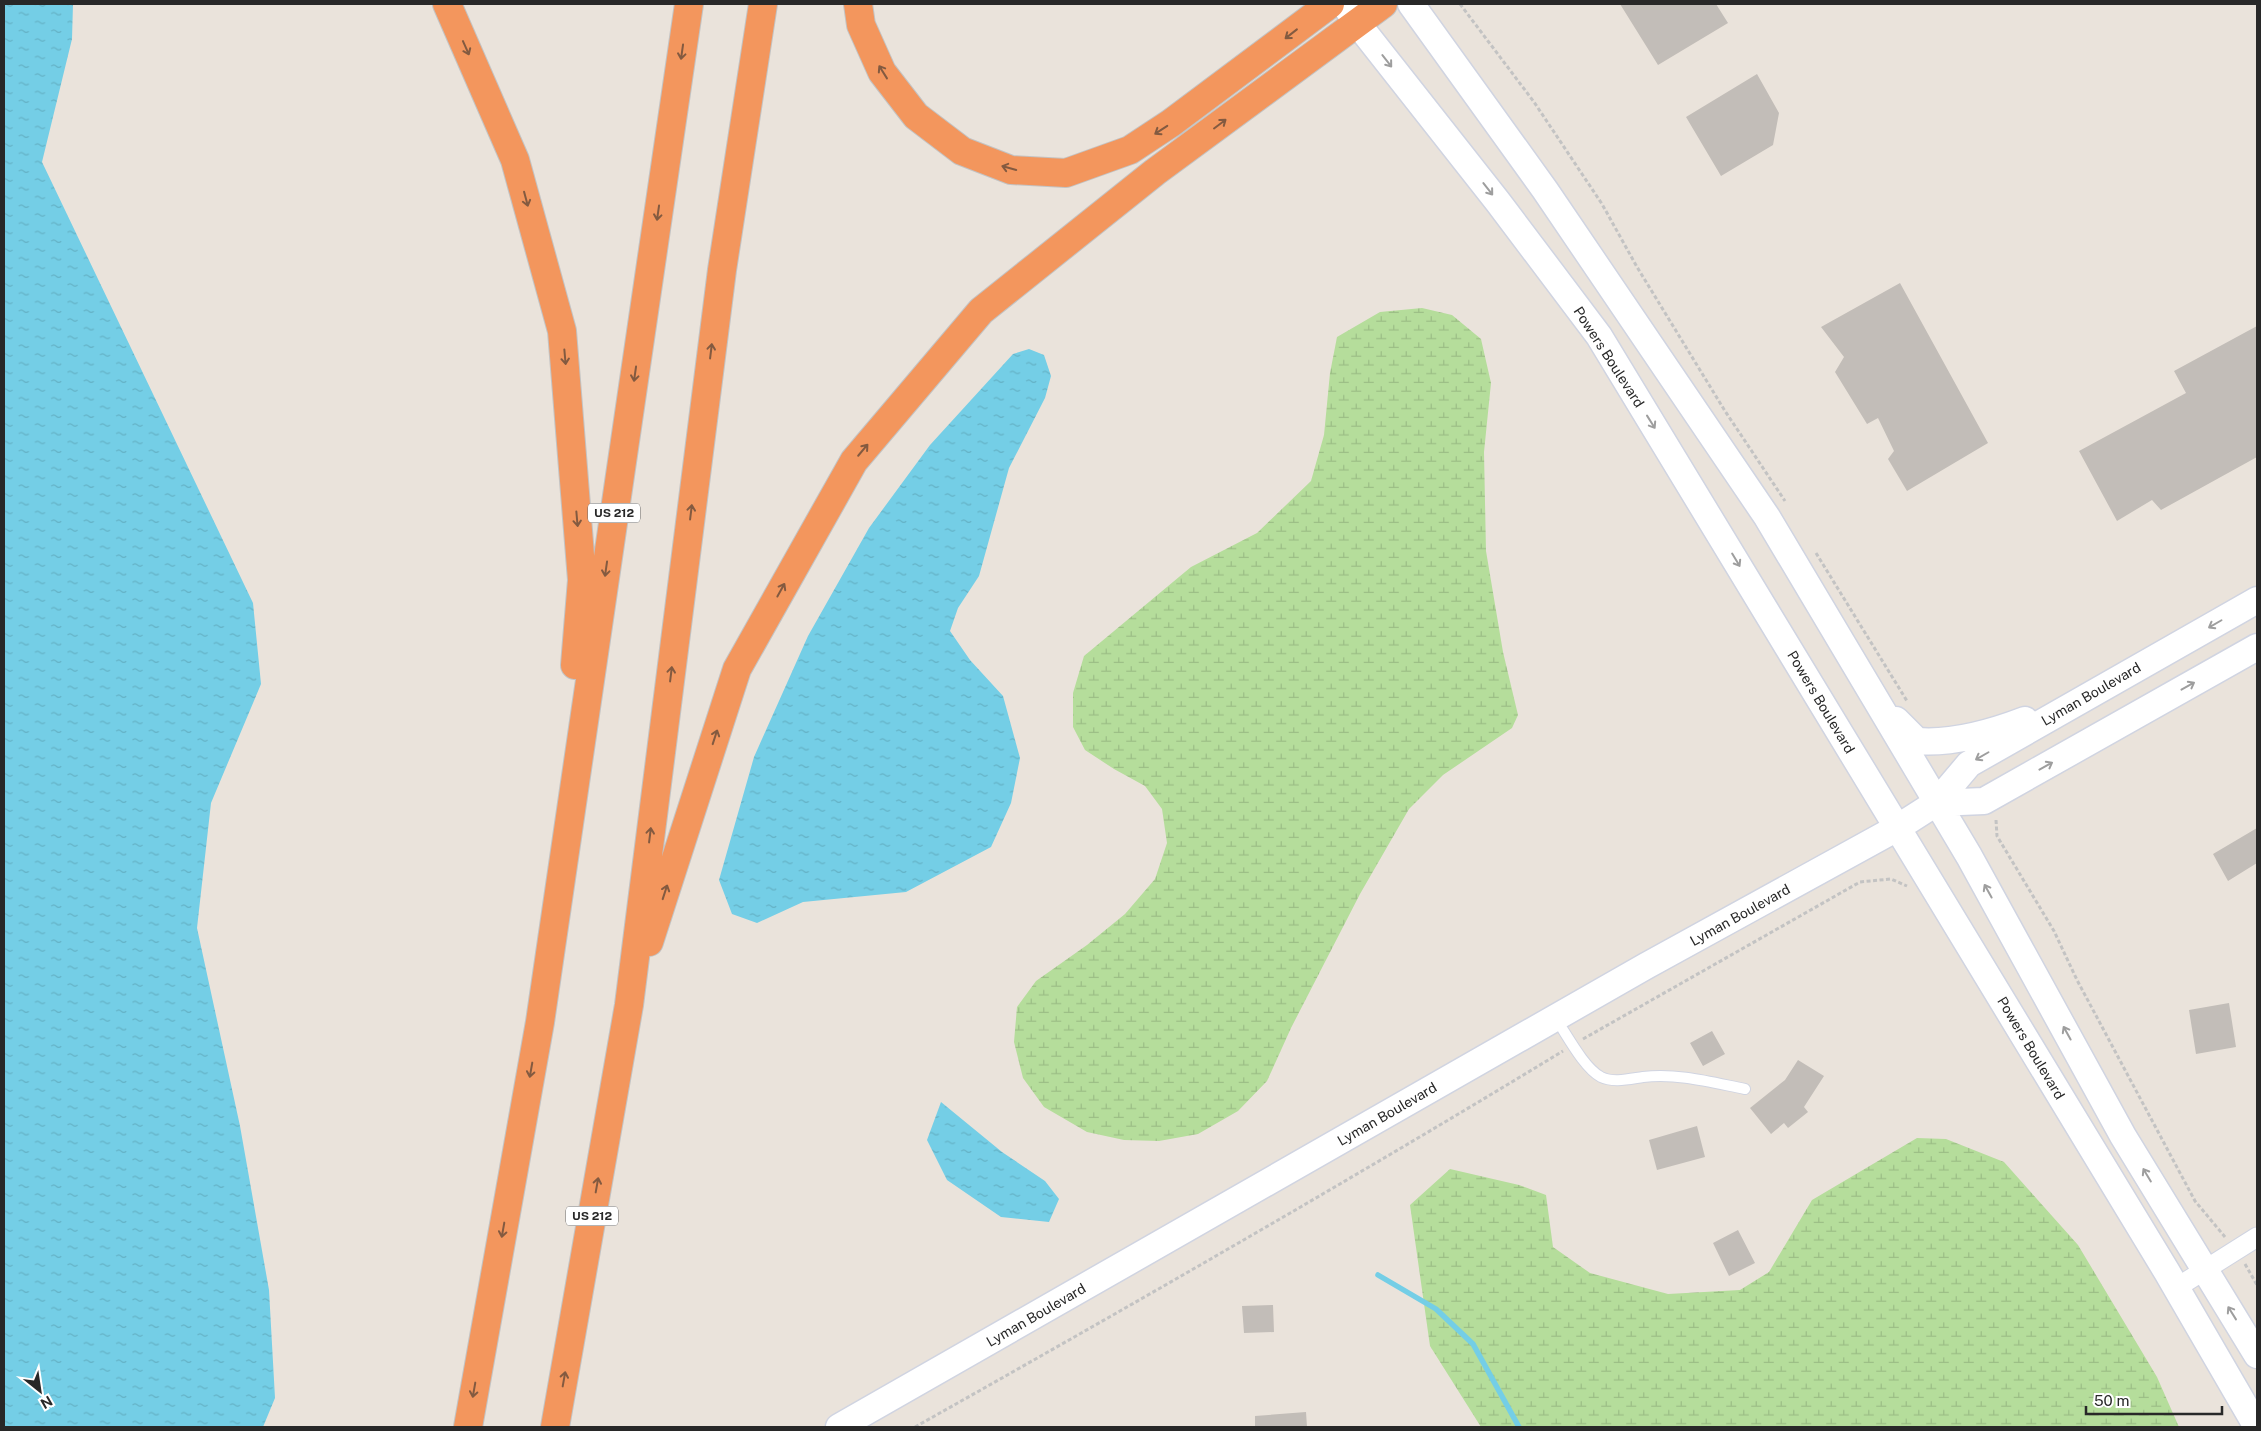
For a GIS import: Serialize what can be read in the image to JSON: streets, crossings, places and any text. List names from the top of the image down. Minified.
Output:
{"streets":{"highway":["US 212"],"main road":["Powers Boulevard","Lyman Boulevard"]},"crossings":[["Powers Boulevard","Lyman Boulevard"]],"scale_bar":"50 m","north":"bottom right"}
